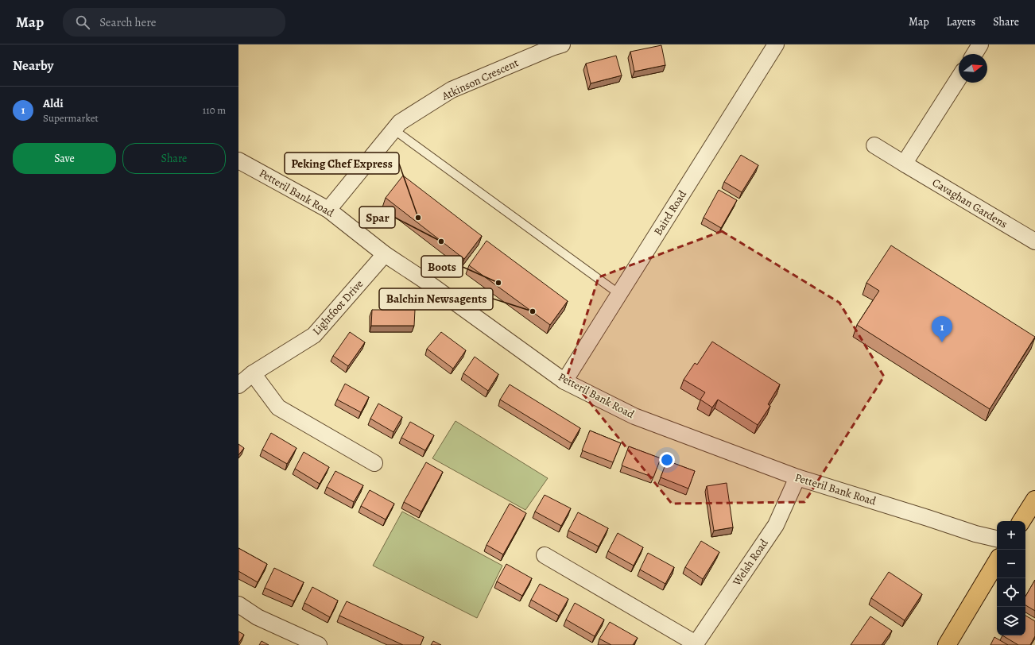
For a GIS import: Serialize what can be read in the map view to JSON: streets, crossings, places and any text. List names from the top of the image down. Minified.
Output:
{"streets":{"street":["Atkinson Crescent","Petteril Bank Road","Cavaghan Gardens","Baird Road","Lightfoot Drive","Welsh Road"]},"crossings":[["Atkinson Crescent","Petteril Bank Road"],["Petteril Bank Road","Baird Road"],["Petteril Bank Road","Lightfoot Drive"],["Petteril Bank Road","Welsh Road"]],"places":["Peking Chef Express","Spar","Boots","Balchin Newsagents"],"north":"right","page":{"header":"Map","search":"Search here","nav":["Map","Layers","Share"],"heading":"Nearby","list":[{"mark":"1","name":"Aldi","note":"Supermarket","value":"110 m"}],"buttons":["Save","Share"],"pins":"1","map_buttons":["+","−"]}}
